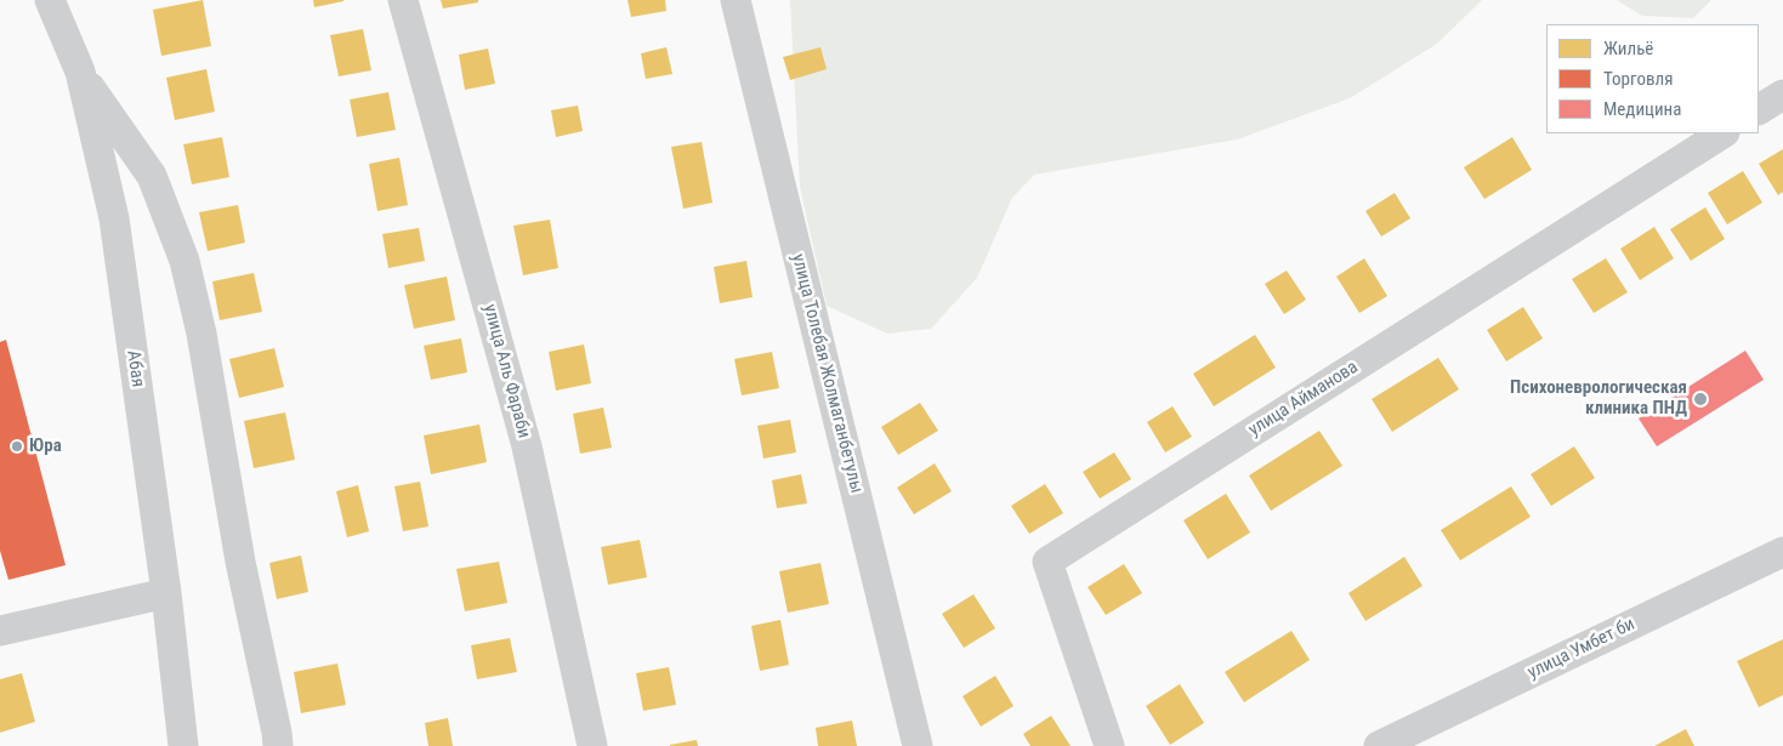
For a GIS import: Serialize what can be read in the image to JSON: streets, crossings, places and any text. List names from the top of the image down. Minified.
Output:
{"streets":{"street":["Абая","улица Аль Фараби","улица Толебая Жолмаганбетулы","улица Айманова","улица Умбет би"]},"places":["Психоневрологическая клиника ПНД","Юра"],"legend":["Жильё","Торговля","Медицина"]}
